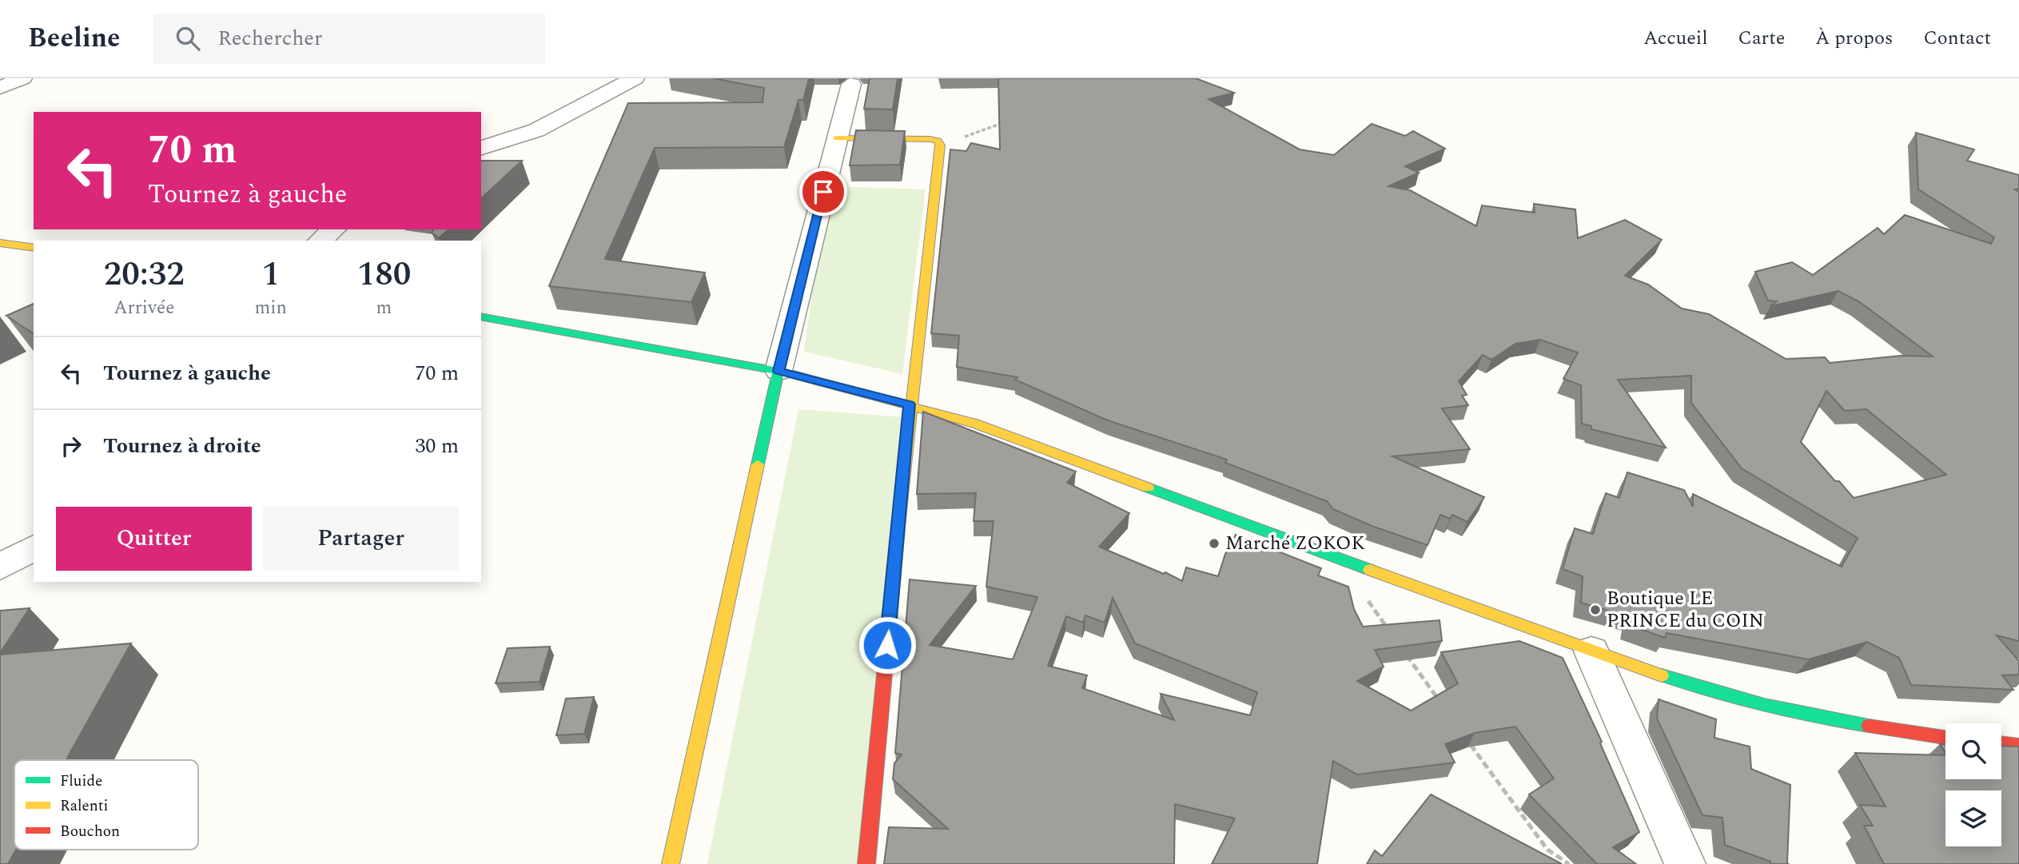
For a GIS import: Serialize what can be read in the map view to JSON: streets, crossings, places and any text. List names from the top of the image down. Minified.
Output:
{"places":["Marché ZOKOK","Boutique LE PRINCE du COIN"],"legend":["Fluide","Ralenti","Bouchon"],"page":{"header":"Beeline","search":"Rechercher","nav":["Accueil","Carte","À propos","Contact"],"turn":["70 m","Tournez à gauche"],"eta":["20:32","Arrivée","1","min","180","m"],"list":[{"name":"Tournez à gauche","value":"70 m"},{"name":"Tournez à droite","value":"30 m"}],"buttons":["Quitter","Partager"]}}
